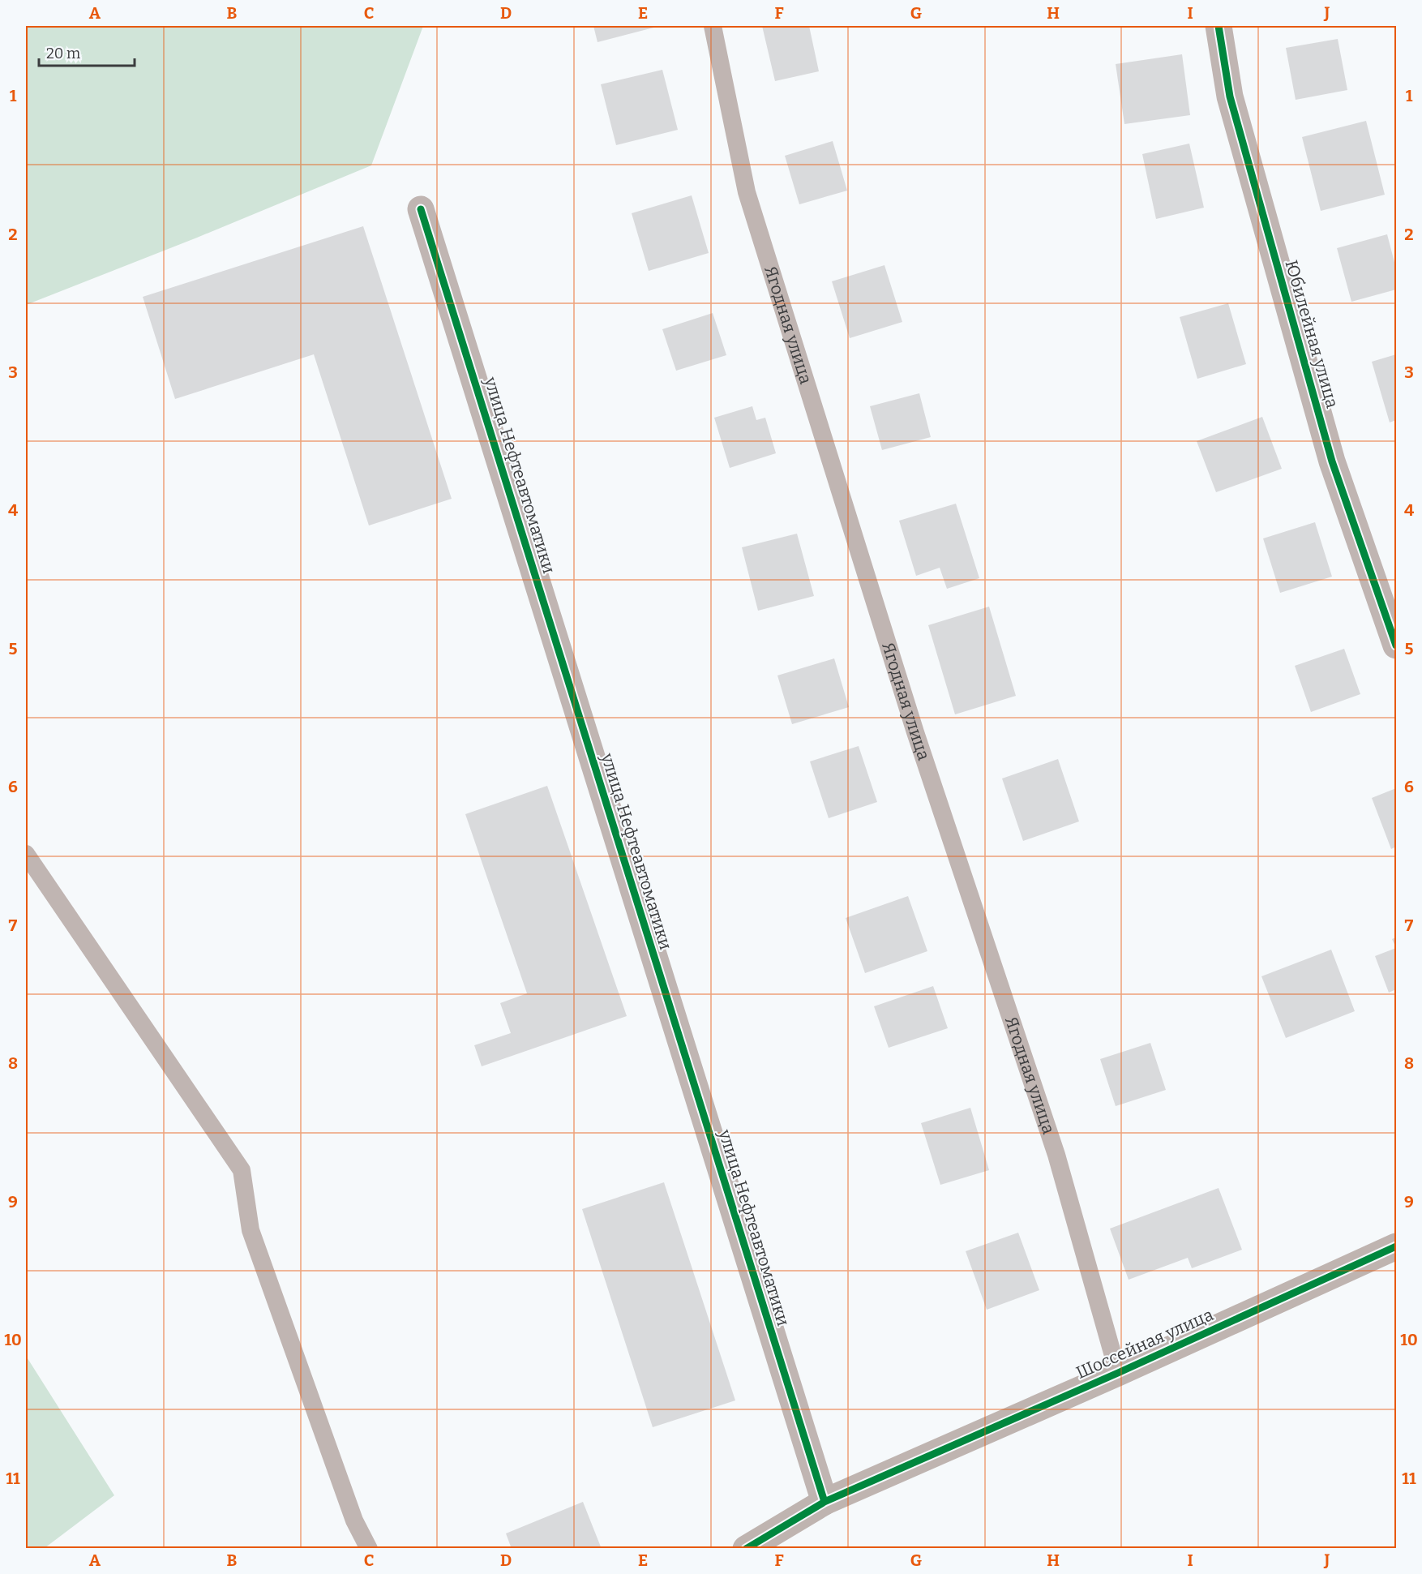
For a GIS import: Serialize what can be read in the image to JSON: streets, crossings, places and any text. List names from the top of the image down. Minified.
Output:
{"streets":{"street":["Юбилейная улица","улица Нефтеавтоматики","Шоссейная улица"],"lane":["Ягодная улица"]},"crossings":[["Ягодная улица","Шоссейная улица"],["улица Нефтеавтоматики","Шоссейная улица"]],"scale_bar":"20 m","grid":{"columns":["A","B","C","D","E","F","G","H","I","J"],"rows":["1","2","3","4","5","6","7","8","9","10","11"]}}
